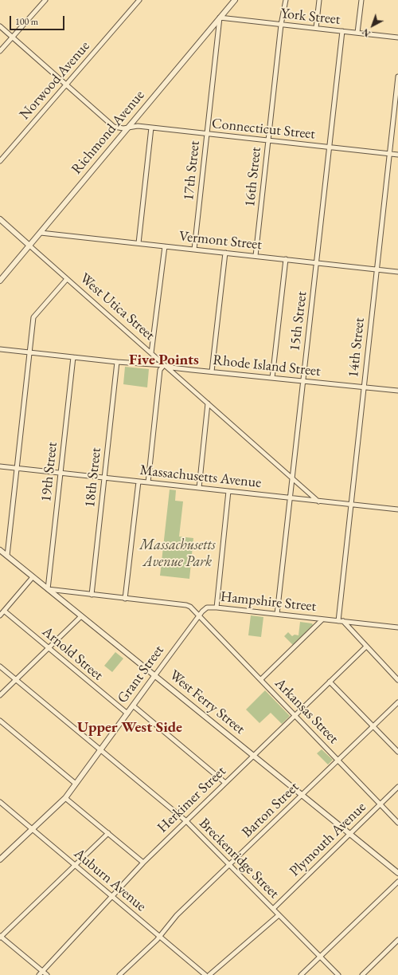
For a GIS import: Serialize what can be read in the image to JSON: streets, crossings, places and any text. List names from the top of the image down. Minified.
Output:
{"streets":{"street":["York Street","Norwood Avenue","Connecticut Street","Richmond Avenue","17th Street","16th Street","Vermont Street","West Utica Street","15th Street","14th Street","Rhode Island Street","19th Street","Massachusetts Avenue","18th Street","Hampshire Street","Arnold Street","Grant Street","West Ferry Street","Arkansas Street","Herkimer Street","Barton Street","Plymouth Avenue","Breckenridge Street","Auburn Avenue"]},"crossings":[["York Street","Richmond Avenue"],["York Street","17th Street"],["York Street","16th Street"],["York Street","15th Street"],["Norwood Avenue","Connecticut Street"],["Connecticut Street","Richmond Avenue"],["Connecticut Street","17th Street"],["Connecticut Street","16th Street"],["Connecticut Street","15th Street"],["Connecticut Street","14th Street"],["Richmond Avenue","17th Street"],["Richmond Avenue","Vermont Street"],["Richmond Avenue","West Utica Street"],["17th Street","Vermont Street"],["16th Street","Vermont Street"],["Vermont Street","15th Street"],["Vermont Street","14th Street"],["West Utica Street","15th Street"],["West Utica Street","Rhode Island Street"],["West Utica Street","Massachusetts Avenue"],["15th Street","Rhode Island Street"],["15th Street","Massachusetts Avenue"],["15th Street","Hampshire Street"],["14th Street","Rhode Island Street"],["14th Street","Massachusetts Avenue"],["14th Street","Hampshire Street"],["Rhode Island Street","19th Street"],["Rhode Island Street","18th Street"],["19th Street","Massachusetts Avenue"],["19th Street","West Ferry Street"],["Massachusetts Avenue","18th Street"],["Hampshire Street","Grant Street"],["Hampshire Street","Arkansas Street"],["Arnold Street","Grant Street"],["Grant Street","West Ferry Street"],["Grant Street","Arkansas Street"],["Grant Street","Breckenridge Street"],["Grant Street","Auburn Avenue"],["West Ferry Street","Herkimer Street"],["West Ferry Street","Barton Street"],["West Ferry Street","Plymouth Avenue"],["Arkansas Street","Herkimer Street"],["Arkansas Street","Barton Street"],["Arkansas Street","Plymouth Avenue"],["Herkimer Street","Breckenridge Street"],["Herkimer Street","Auburn Avenue"],["Barton Street","Breckenridge Street"],["Barton Street","Auburn Avenue"],["Plymouth Avenue","Breckenridge Street"]],"districts":["Five Points","Upper West Side"],"parks":["Massachusetts Avenue Park"],"scale_bar":"100 m","north":"bottom left"}
